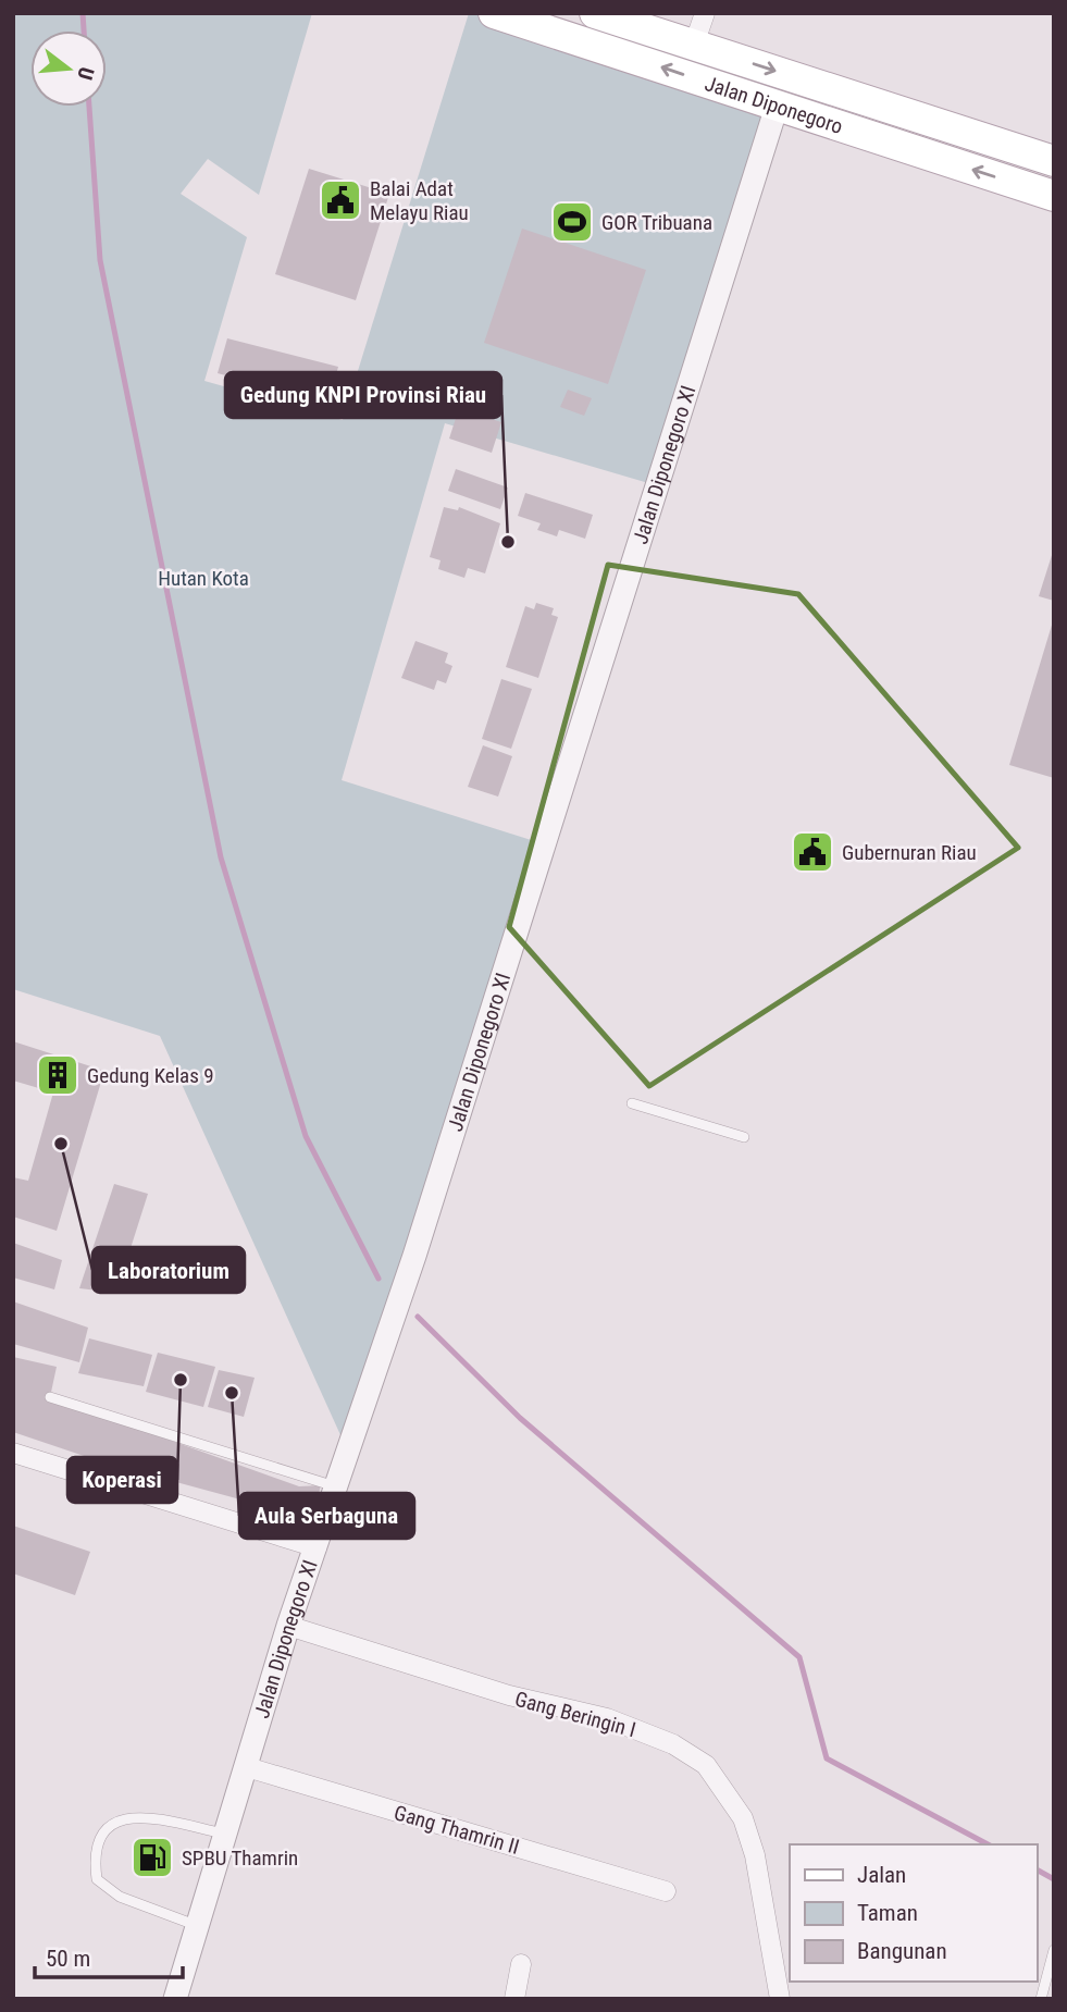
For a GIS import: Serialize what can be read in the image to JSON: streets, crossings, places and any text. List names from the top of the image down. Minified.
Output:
{"streets":{"main road":["Jalan Diponegoro"],"street":["Jalan Diponegoro XI","Gang Beringin I","Gang Thamrin II"]},"crossings":[["Jalan Diponegoro","Jalan Diponegoro XI"],["Jalan Diponegoro XI","Gang Beringin I"],["Jalan Diponegoro XI","Gang Thamrin II"]],"parks":["Hutan Kota"],"places":{"public building":["Balai Adat Melayu Riau","Gubernuran Riau"],"sports":["GOR Tribuana"],"other":["Gedung KNPI Provinsi Riau","Laboratorium","Koperasi","Aula Serbaguna"],"building":["Gedung Kelas 9"],"fuel station":["SPBU Thamrin"]},"legend":["Jalan","Taman","Bangunan"],"scale_bar":"50 m","north":"right"}
